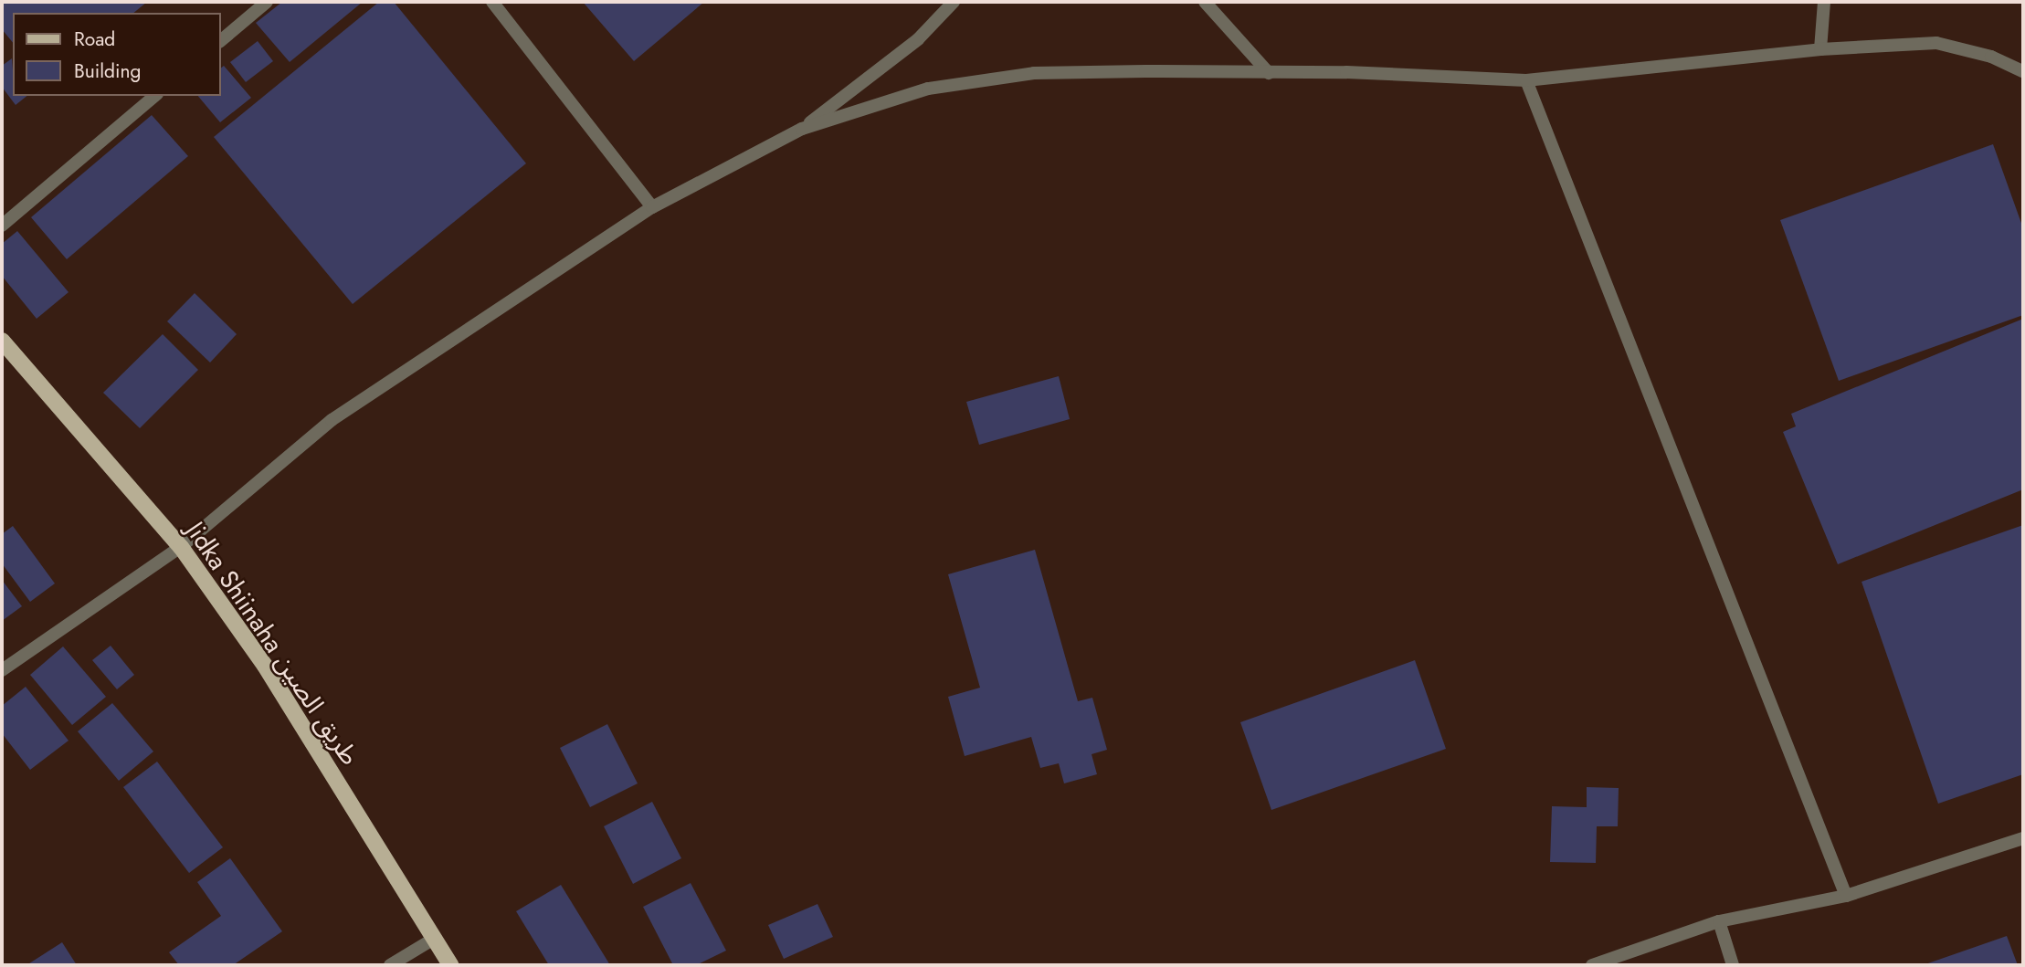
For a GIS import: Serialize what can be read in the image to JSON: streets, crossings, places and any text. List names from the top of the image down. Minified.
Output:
{"streets":{"main road":["Jidka Shiinaha طريق الصين"]},"legend":["Road","Building"]}
